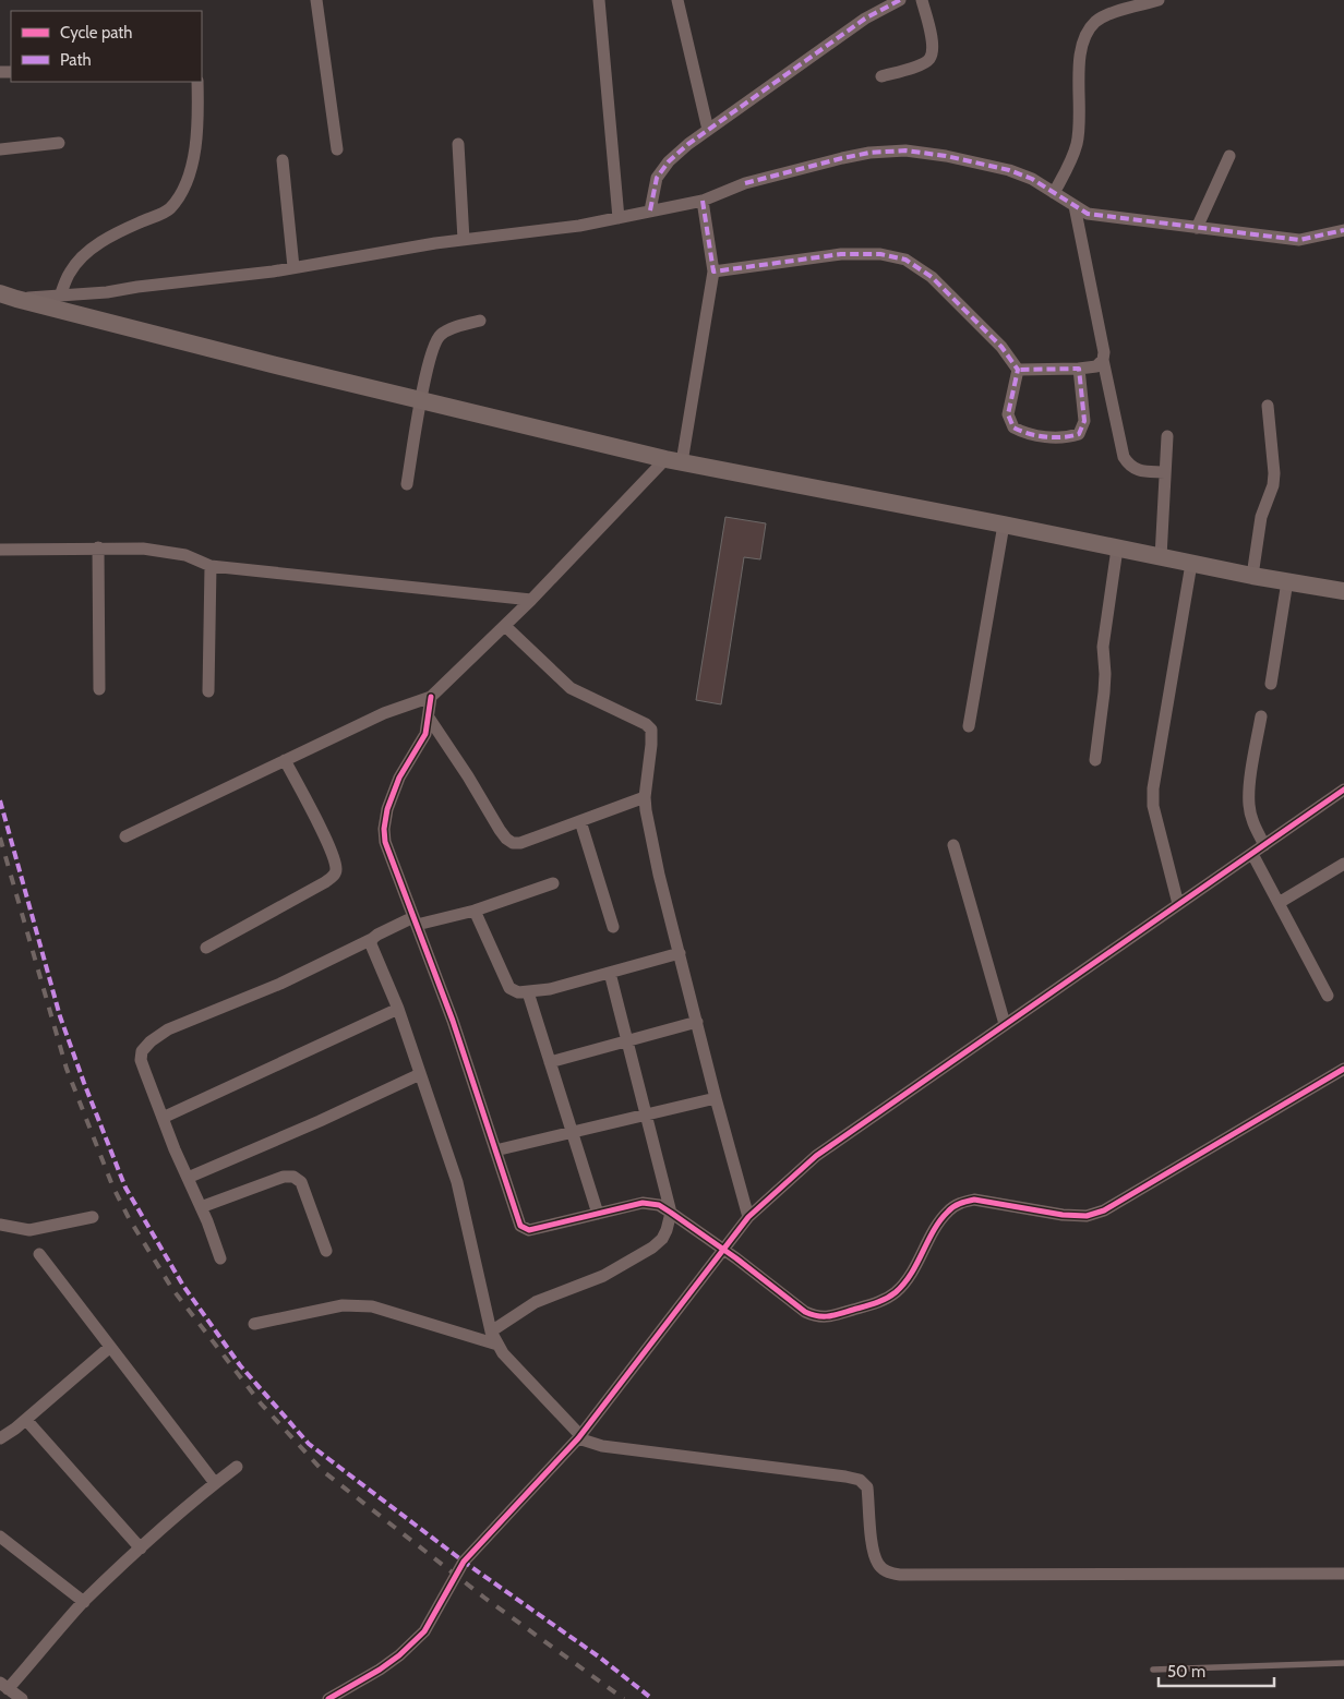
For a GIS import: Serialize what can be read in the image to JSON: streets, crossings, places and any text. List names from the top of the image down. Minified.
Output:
{"legend":["Cycle path","Path"],"scale_bar":"50 m"}
